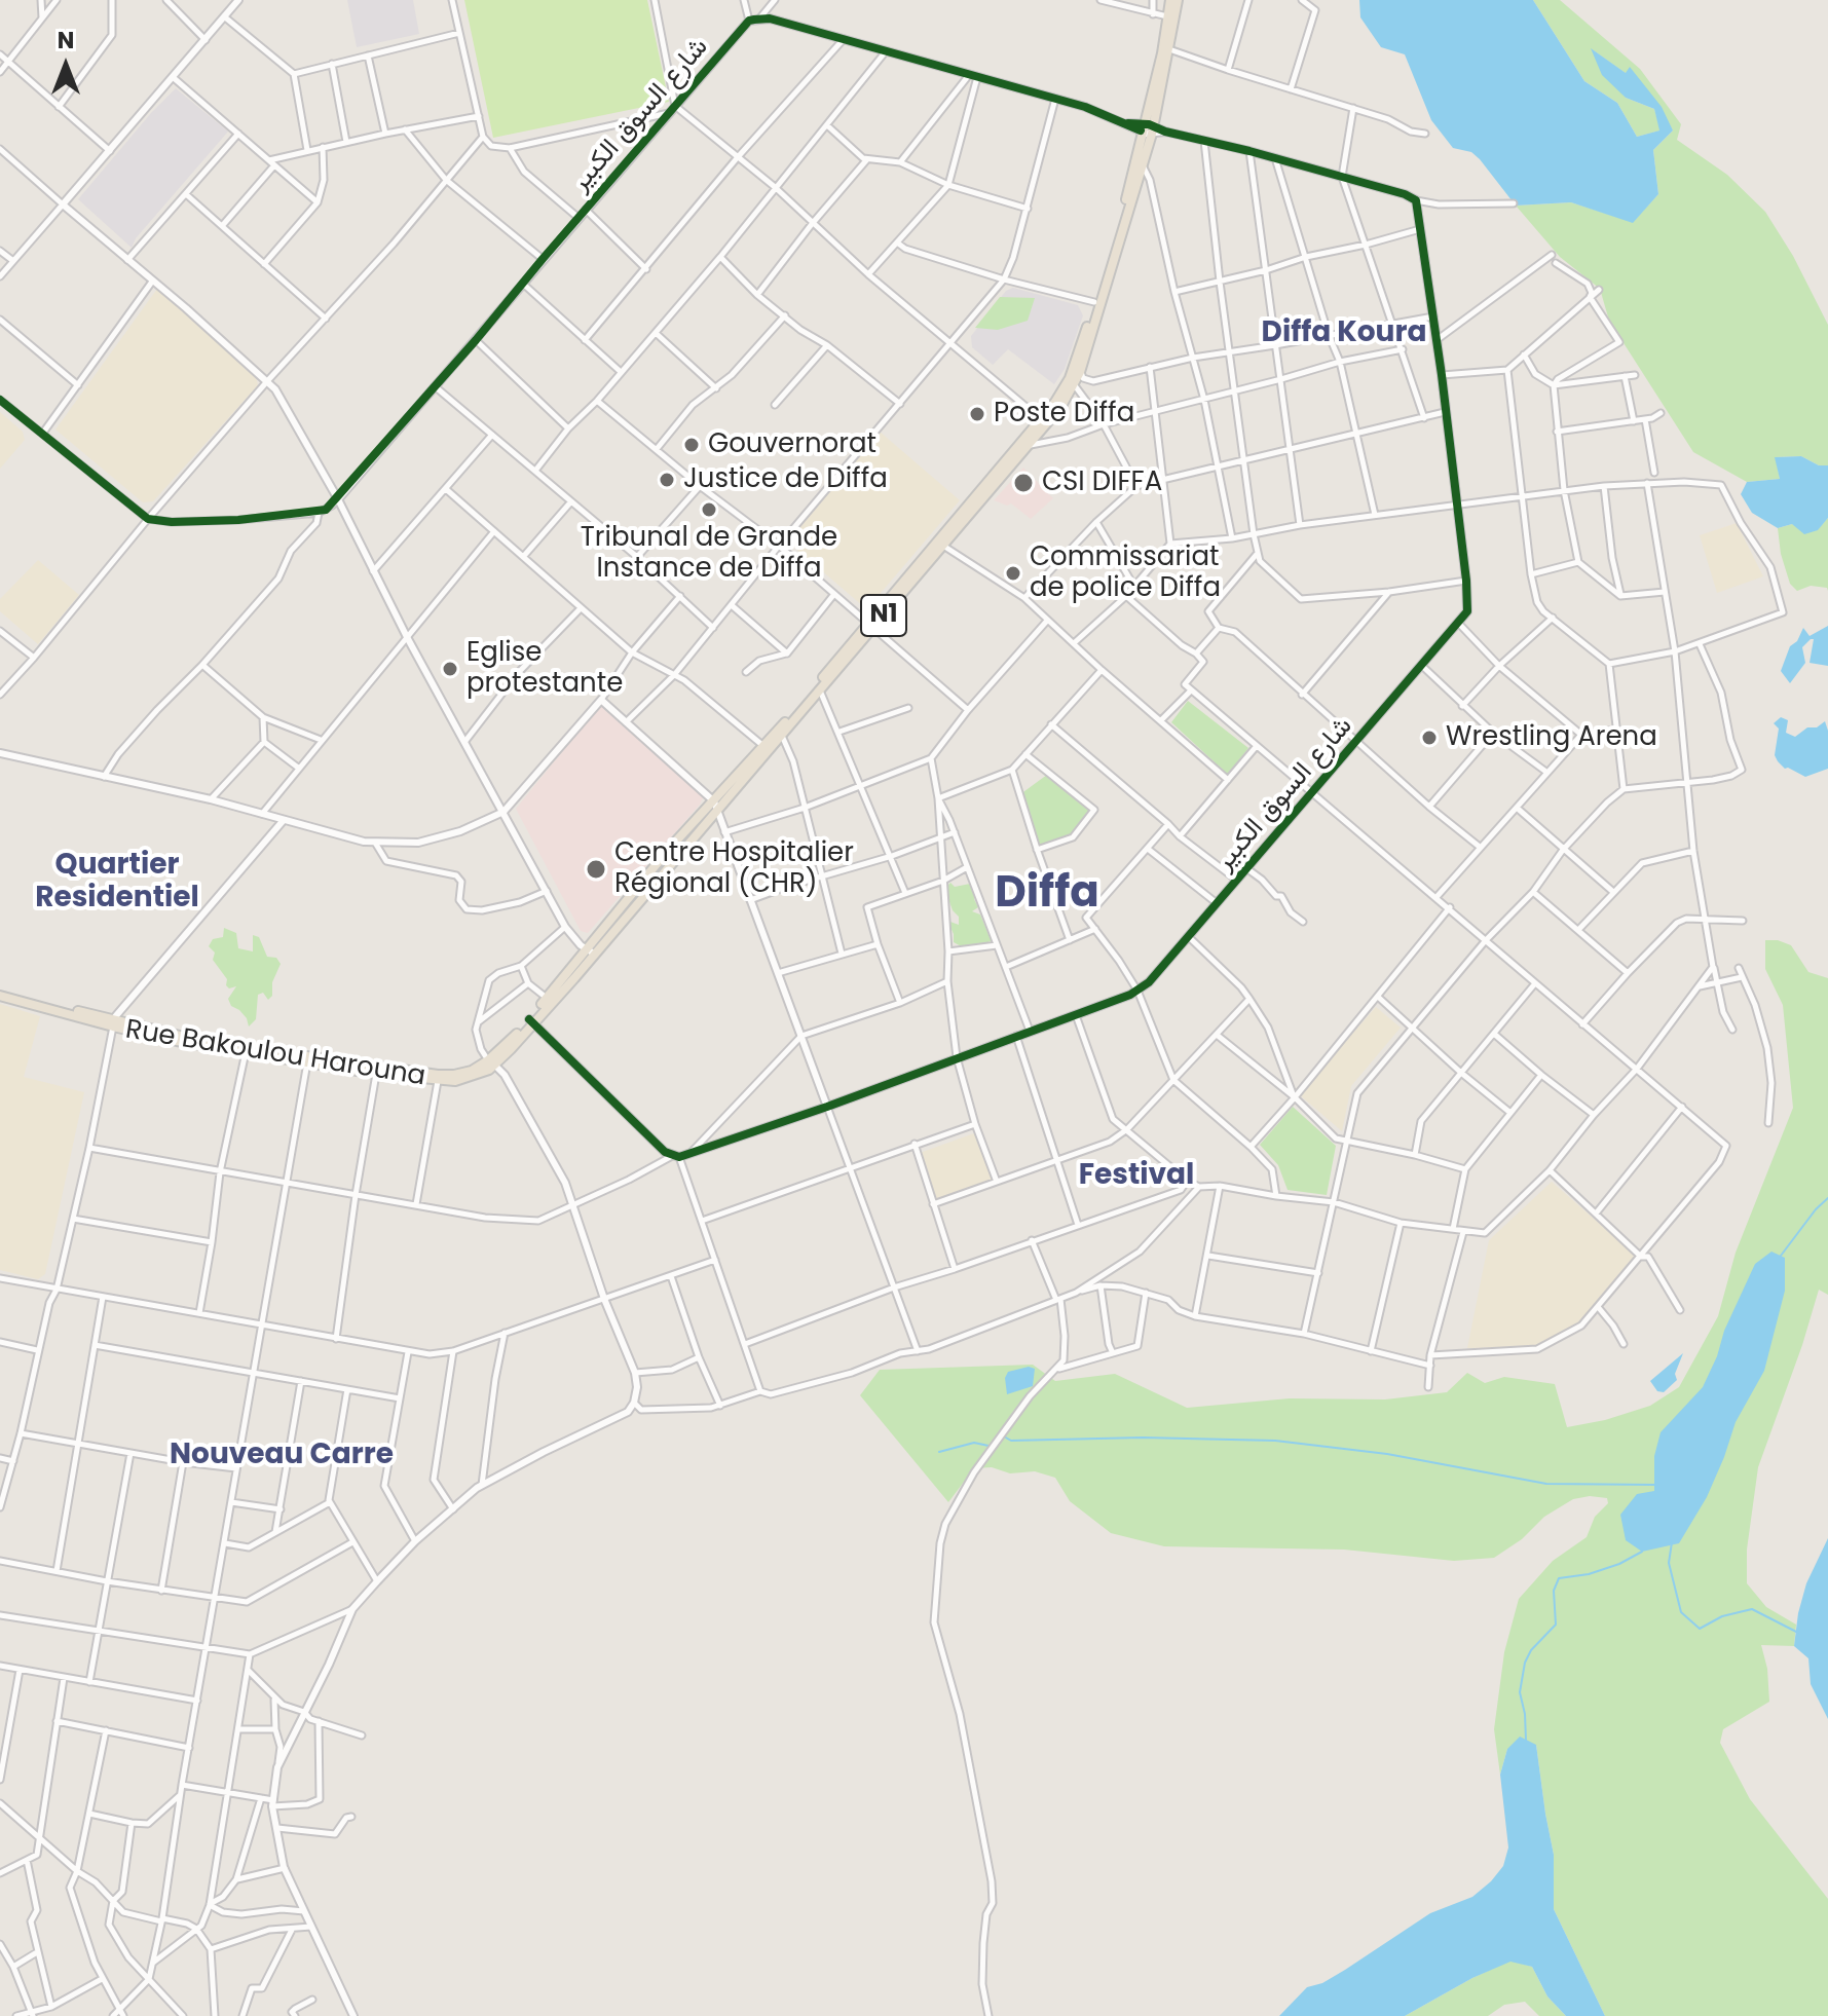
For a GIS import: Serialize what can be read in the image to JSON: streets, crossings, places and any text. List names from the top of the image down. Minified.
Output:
{"streets":{"highway":["N1","Rue Bakoulou Harouna"],"street":["شارع السوق الكبير"]},"crossings":[["N1","Rue Bakoulou Harouna"]],"districts":["Diffa Koura","Quartier Residentiel","Diffa","Festival","Nouveau Carre"],"places":["Poste Diffa","Gouvernorat","Justice de Diffa","CSI DIFFA","Tribunal de Grande Instance de Diffa","Commissariat de police Diffa","Eglise protestante","Wrestling Arena","Centre Hospitalier Régional (CHR)"],"north":"top"}
